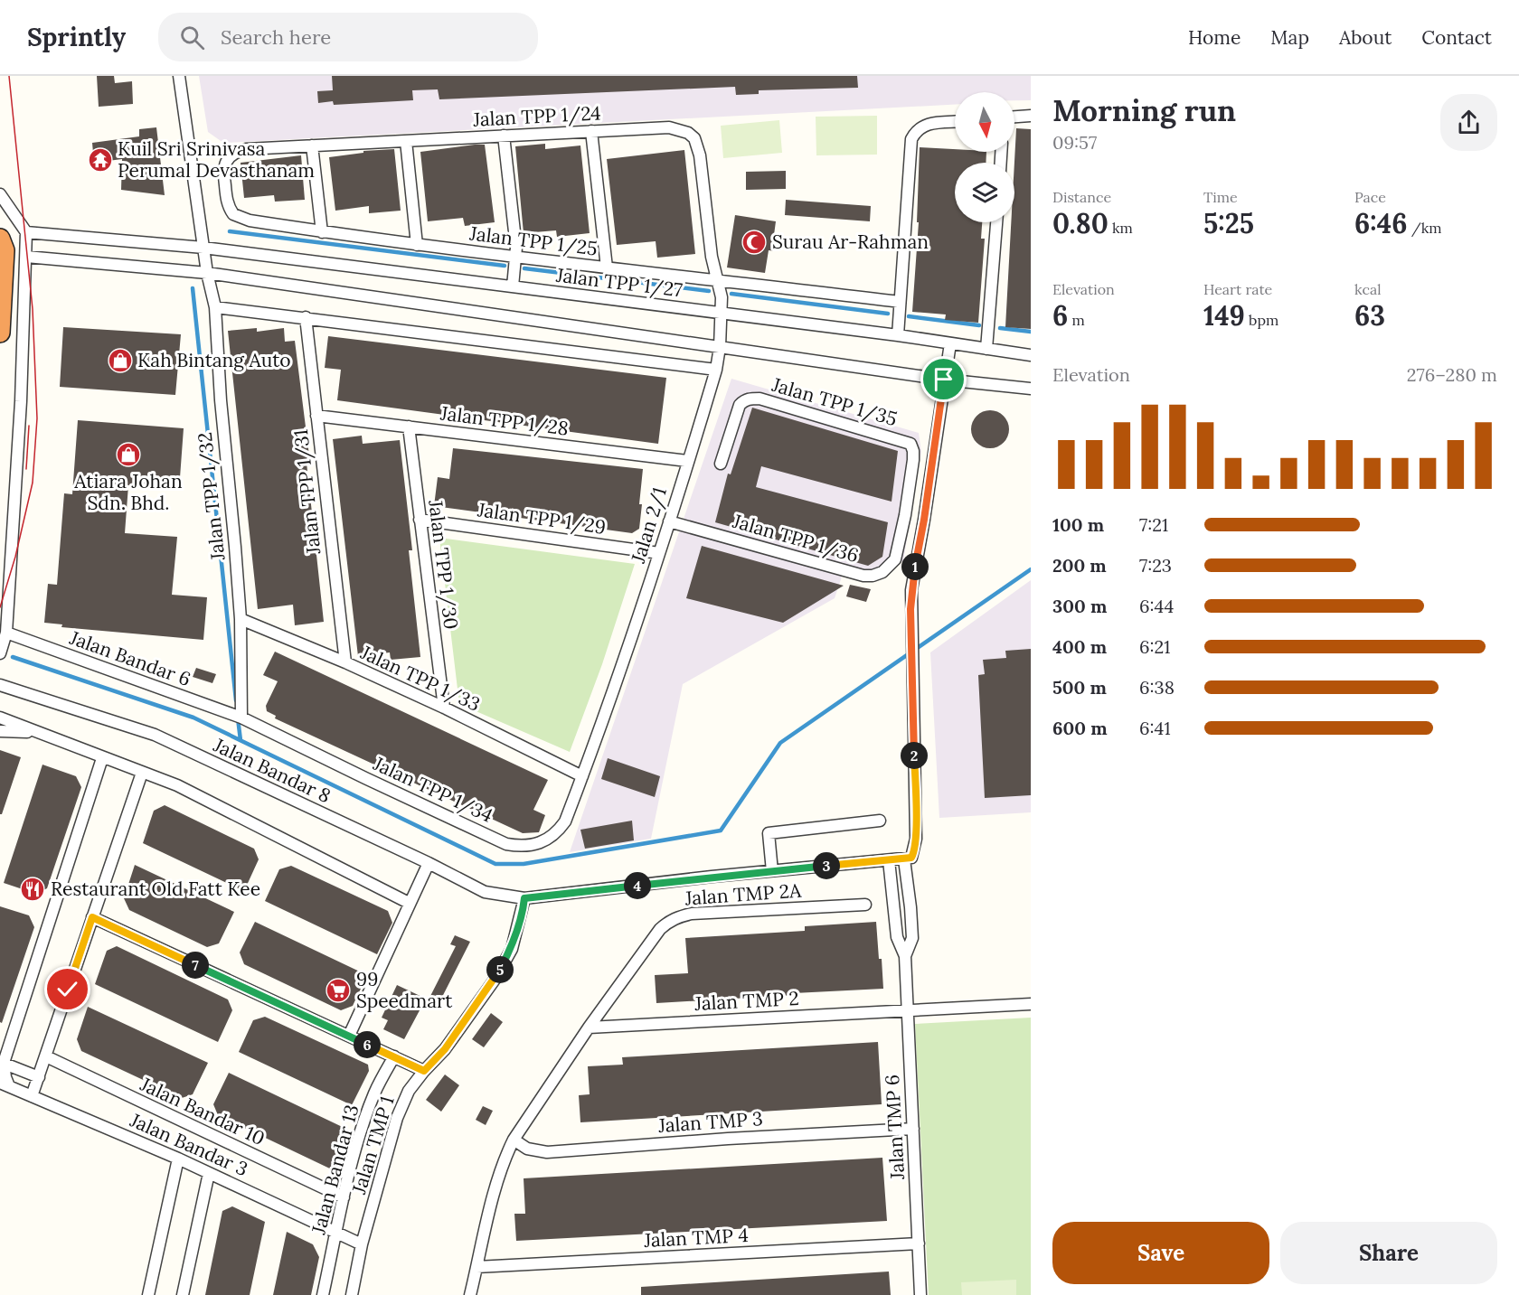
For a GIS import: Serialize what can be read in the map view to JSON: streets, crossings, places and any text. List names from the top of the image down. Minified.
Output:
{"streets":{"street":["Jalan TPP 1/24","Jalan TPP 1/25","Jalan TPP 1/27","Jalan TPP 1/35","Jalan TPP 1/28","Jalan TPP 1/31","Jalan TPP 1/32","Jalan TPP 1/29","Jalan 2/1","Jalan TPP 1/36","Jalan TPP 1/30","Jalan Bandar 6","Jalan TPP 1/33","Jalan Bandar 8","Jalan TPP 1/34","Jalan TMP 2A","Jalan TMP 2","Jalan Bandar 10","Jalan TMP 3","Jalan TMP 6","Jalan Bandar 3","Jalan TMP 1","Jalan Bandar 13","Jalan TMP 4"]},"crossings":[["Jalan TPP 1/24","Jalan TPP 1/25"],["Jalan TPP 1/24","Jalan 2/1"],["Jalan TPP 1/25","Jalan 2/1"],["Jalan TPP 1/27","Jalan TPP 1/32"],["Jalan TPP 1/27","Jalan 2/1"],["Jalan TPP 1/35","Jalan TPP 1/36"],["Jalan TPP 1/28","Jalan TPP 1/31"],["Jalan TPP 1/28","Jalan 2/1"],["Jalan TPP 1/28","Jalan TPP 1/30"],["Jalan TPP 1/31","Jalan TPP 1/33"],["Jalan TPP 1/32","Jalan Bandar 6"],["Jalan TPP 1/32","Jalan TPP 1/33"],["Jalan TPP 1/32","Jalan TPP 1/34"],["Jalan TPP 1/29","Jalan 2/1"],["Jalan TPP 1/29","Jalan TPP 1/30"],["Jalan 2/1","Jalan TPP 1/36"],["Jalan 2/1","Jalan TPP 1/33"],["Jalan 2/1","Jalan TPP 1/34"],["Jalan TPP 1/30","Jalan TPP 1/33"],["Jalan Bandar 6","Jalan TPP 1/34"],["Jalan TPP 1/33","Jalan TPP 1/34"],["Jalan Bandar 8","Jalan TMP 1"],["Jalan TMP 2A","Jalan TMP 2"],["Jalan TMP 2","Jalan TMP 6"],["Jalan Bandar 10","Jalan Bandar 13"],["Jalan TMP 3","Jalan TMP 6"],["Jalan TMP 6","Jalan TMP 4"],["Jalan Bandar 3","Jalan TMP 1"],["Jalan Bandar 3","Jalan Bandar 13"]],"places":{"temple":["Kuil Sri Srinivasa Perumal Devasthanam"],"mosque":["Surau Ar-Rahman"],"shop":["Kah Bintang Auto","Atiara Johan Sdn. Bhd."],"restaurant":["Restaurant Old Fatt Kee"],"supermarket":["99 Speedmart"]},"north":"bottom","page":{"header":"Sprintly","search":"Search here","nav":["Home","Map","About","Contact"],"heading":["Morning run","09:57"],"stats":[["Distance","0.80 km"],["Time","5:25"],["Pace","6:46 /km"],["Elevation","6 m"],["Heart rate","149 bpm"],["kcal","63"]],"chart":["Elevation","276–280 m"],"list":[{"name":"100 m","note":"7:21"},{"name":"200 m","note":"7:23"},{"name":"300 m","note":"6:44"},{"name":"400 m","note":"6:21"},{"name":"500 m","note":"6:38"},{"name":"600 m","note":"6:41"}],"pins":["1","2","3","4","7","5","6"],"buttons":["Save","Share"]}}
